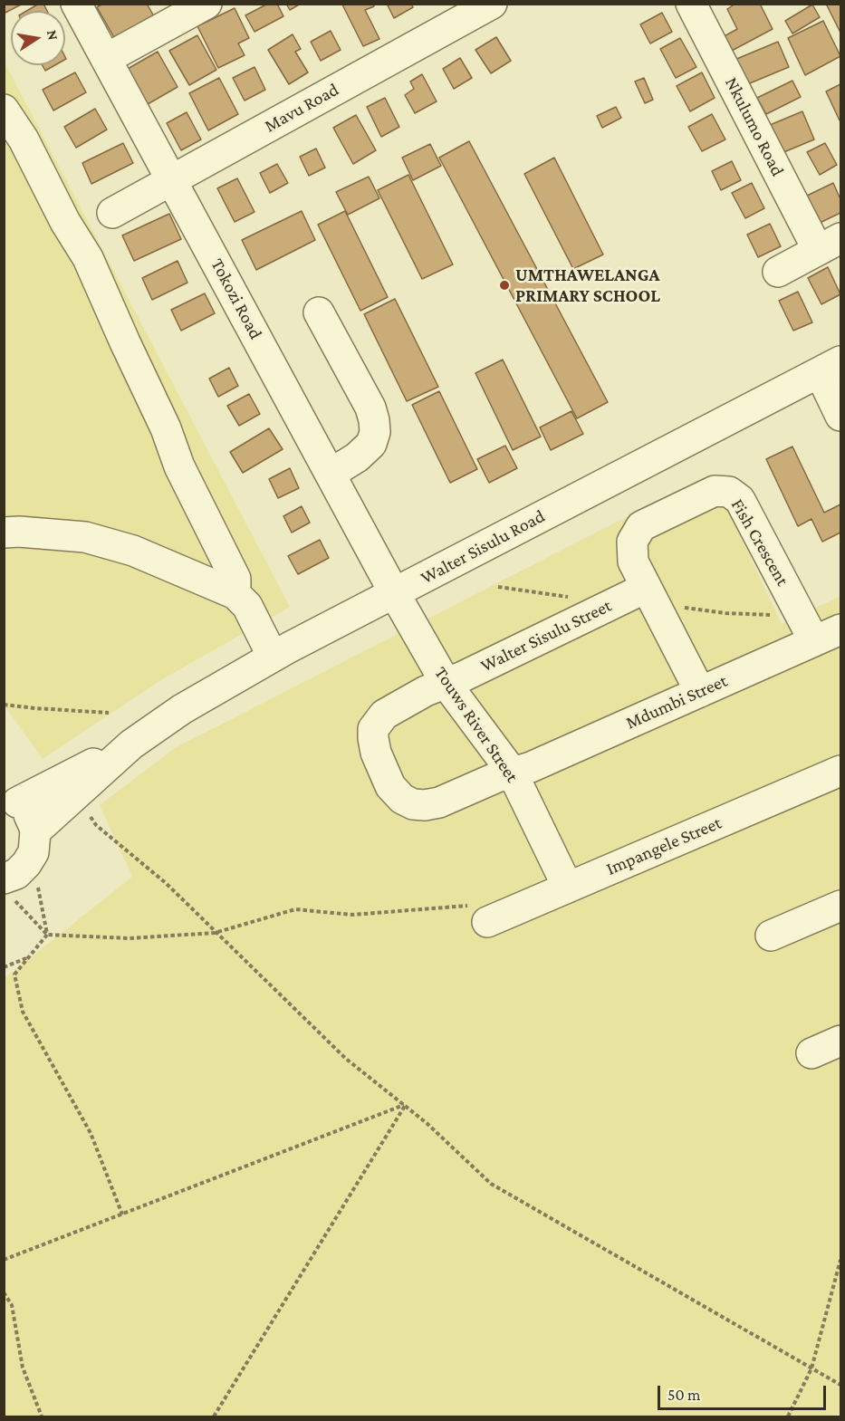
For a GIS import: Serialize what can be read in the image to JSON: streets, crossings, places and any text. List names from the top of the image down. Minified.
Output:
{"streets":{"street":["Mavu Road","Nkulumo Road","Tokozi Road","Fish Crescent","Walter Sisulu Road","Walter Sisulu Street","Mdumbi Street","Touws River Street","Impangele Street"]},"crossings":[["Mavu Road","Tokozi Road"],["Tokozi Road","Walter Sisulu Road"],["Tokozi Road","Touws River Street"],["Fish Crescent","Walter Sisulu Street"],["Fish Crescent","Mdumbi Street"],["Walter Sisulu Road","Touws River Street"],["Walter Sisulu Street","Mdumbi Street"],["Walter Sisulu Street","Touws River Street"],["Mdumbi Street","Touws River Street"],["Touws River Street","Impangele Street"]],"places":["UMTHAWELANGA PRIMARY SCHOOL"],"scale_bar":"50 m","north":"right"}
